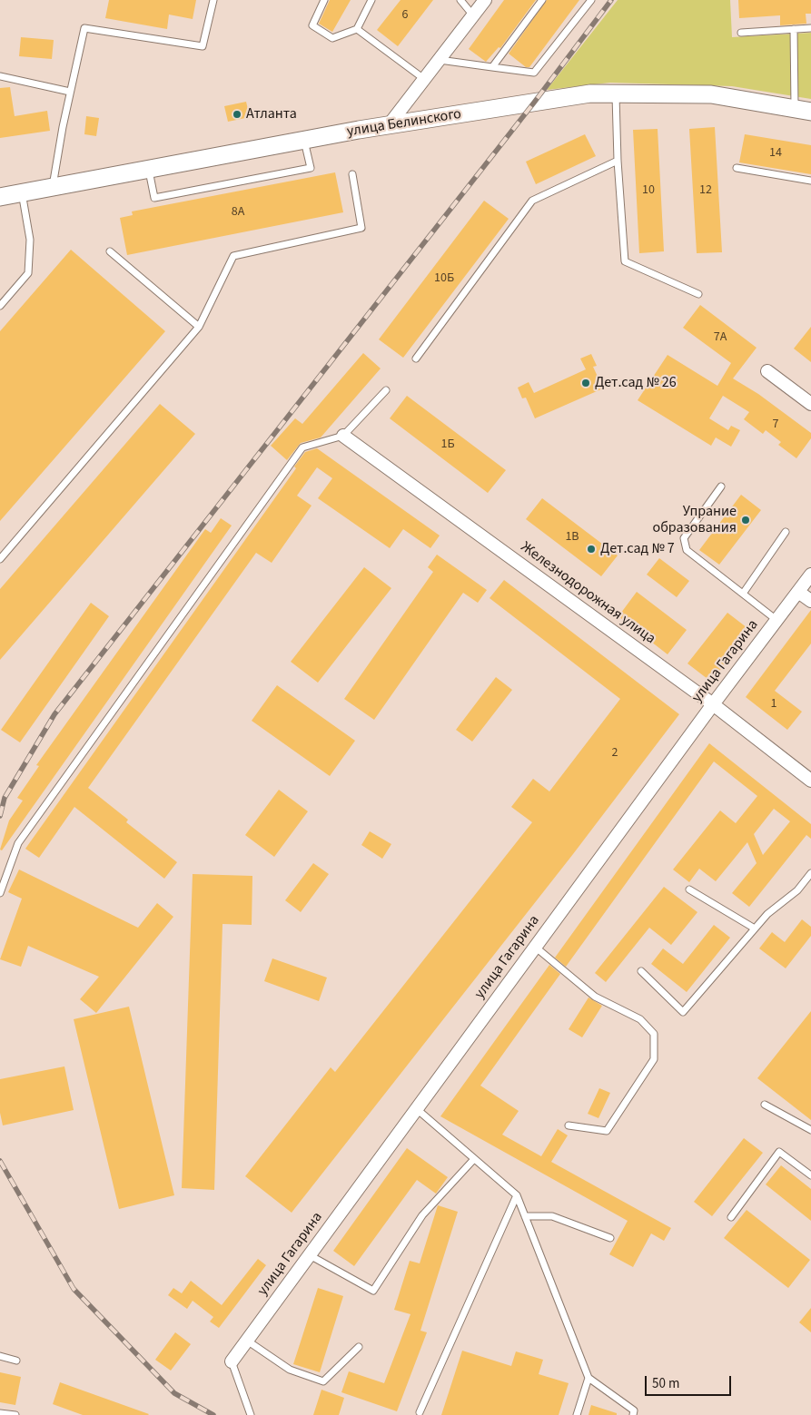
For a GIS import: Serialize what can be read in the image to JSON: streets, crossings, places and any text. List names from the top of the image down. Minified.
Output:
{"streets":{"street":["улица Белинского","Железнодорожная улица","улица Гагарина"]},"crossings":[["Железнодорожная улица","улица Гагарина"]],"places":["Атланта","Дет.сад № 26","Упрание образования","Дет.сад № 7"],"house_numbers":["6","14","10","12","8А","10Б","7А","7","1Б","1В","1","2"],"scale_bar":"50 m"}
